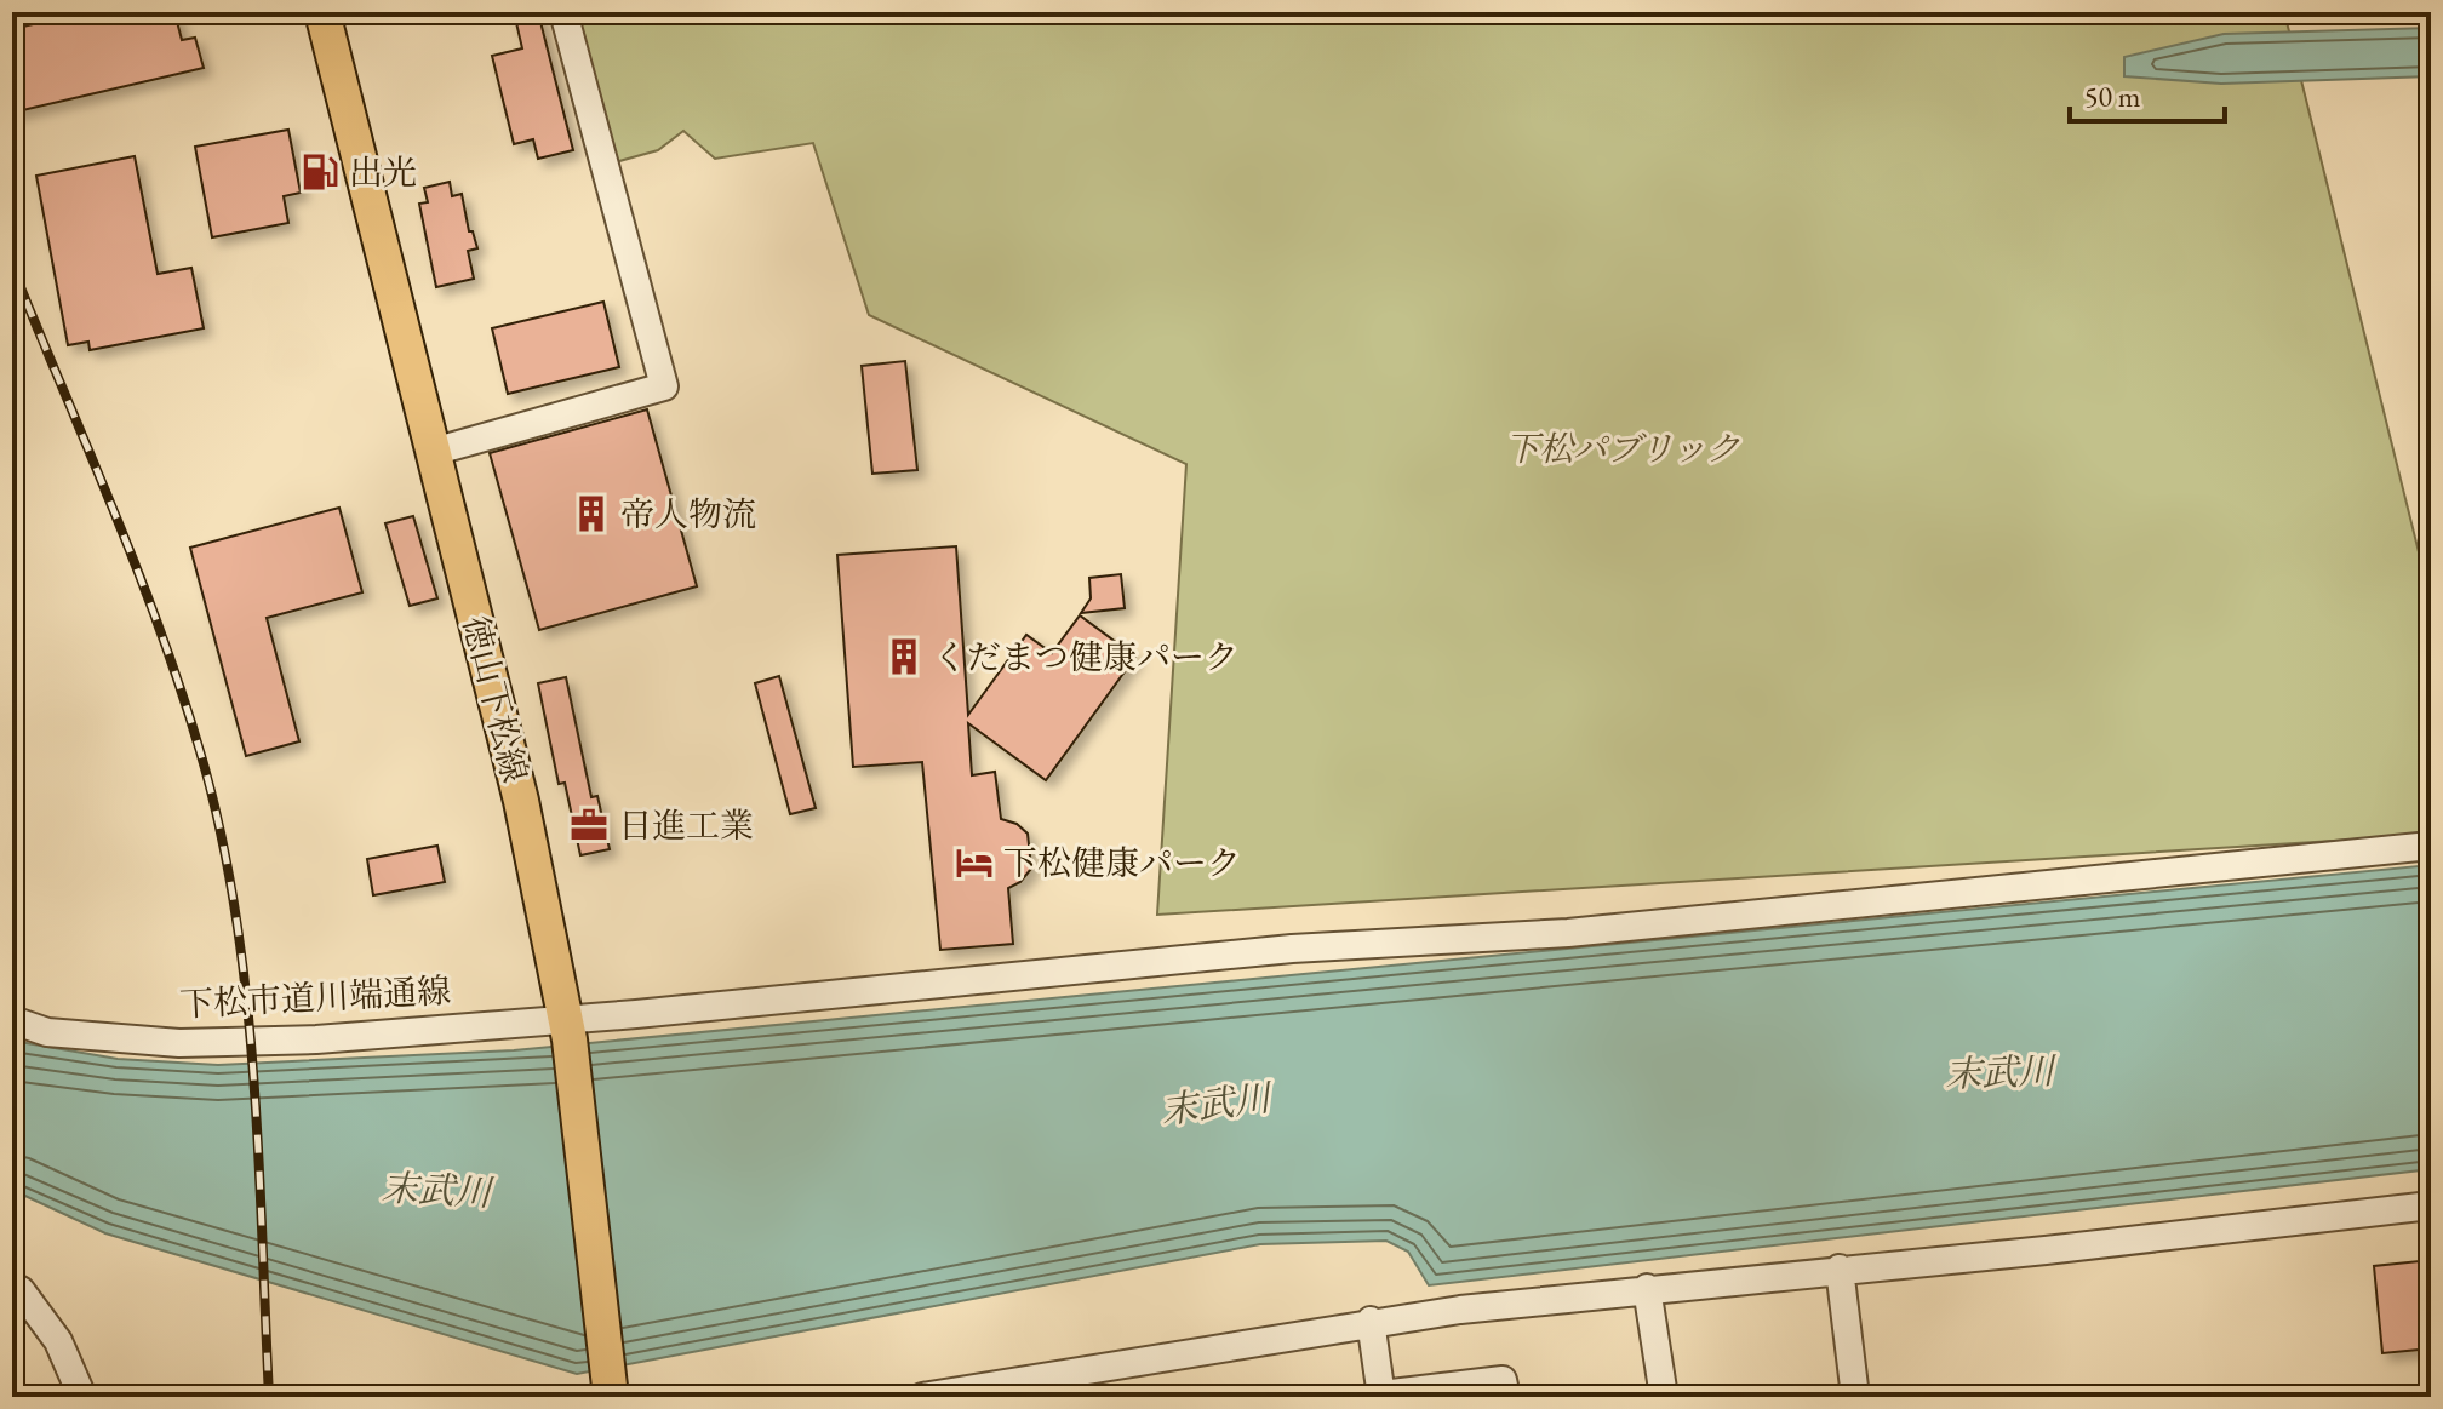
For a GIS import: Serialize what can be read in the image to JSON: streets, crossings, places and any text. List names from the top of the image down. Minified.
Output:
{"streets":{"main road":["徳山下松線"],"street":["下松市道川端通線"]},"crossings":[["徳山下松線","下松市道川端通線"]],"water":["末武川"],"parks":["下松パブリック"],"places":{"fuel station":["出光"],"building":["帝人物流","くだまつ健康パーク"],"office":["日進工業"],"hotel":["下松健康パーク"]},"scale_bar":"50 m"}
